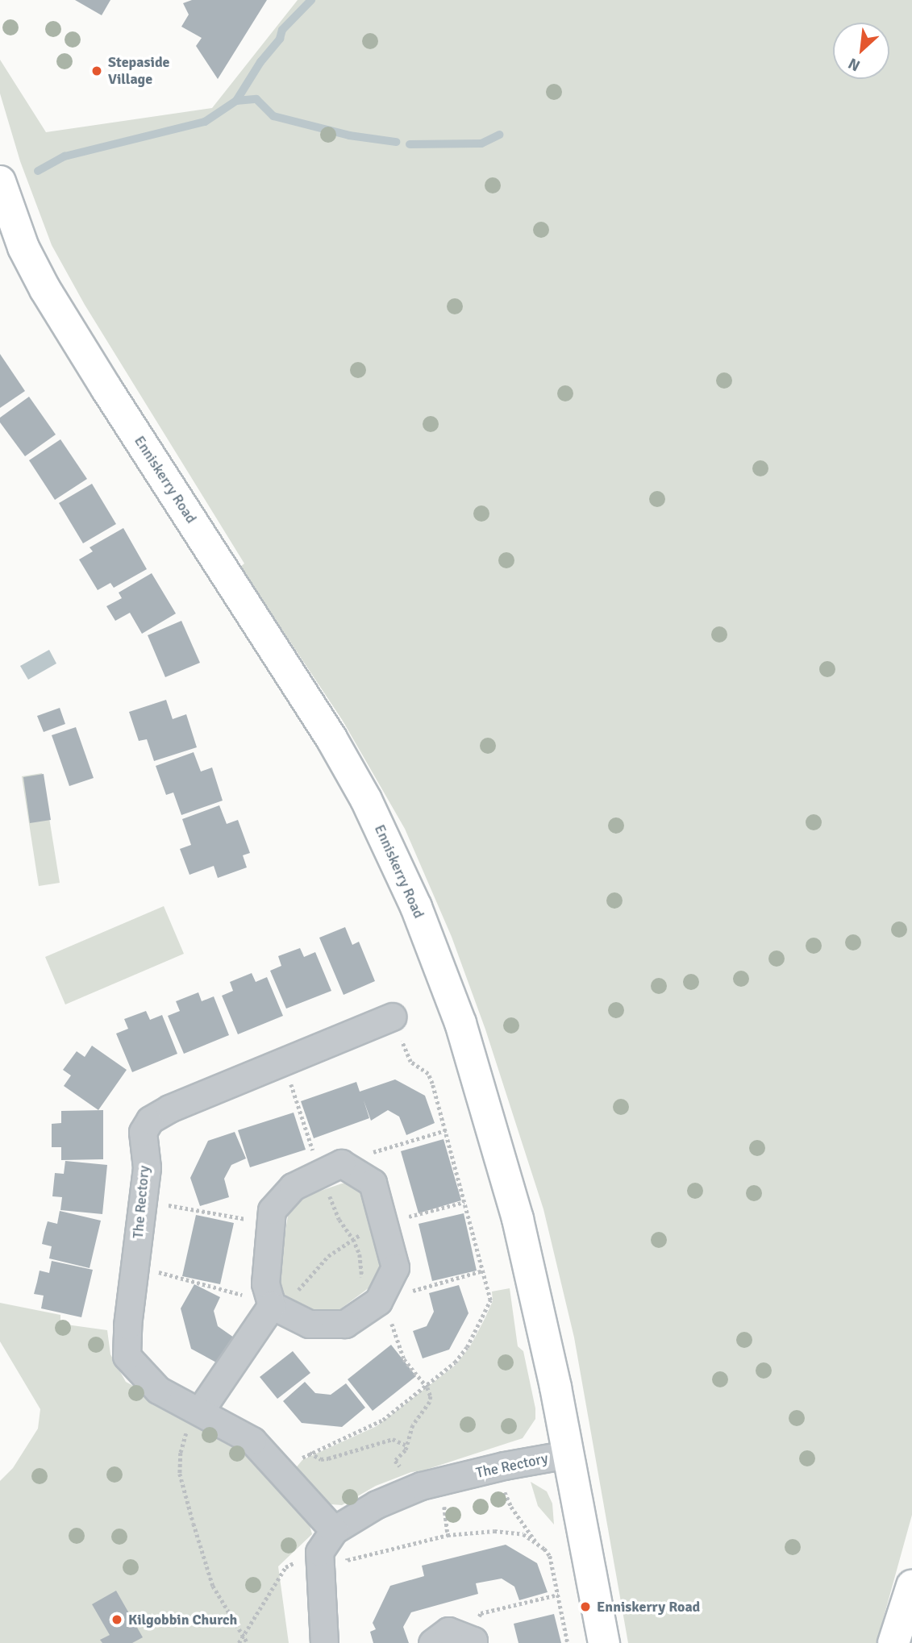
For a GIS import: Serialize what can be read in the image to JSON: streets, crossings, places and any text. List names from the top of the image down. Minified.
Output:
{"streets":{"main road":["Enniskerry Road"],"street":["The Rectory"]},"crossings":[["Enniskerry Road","The Rectory"]],"places":["Stepaside Village","Enniskerry Road","Kilgobbin Church"],"north":"bottom left"}
